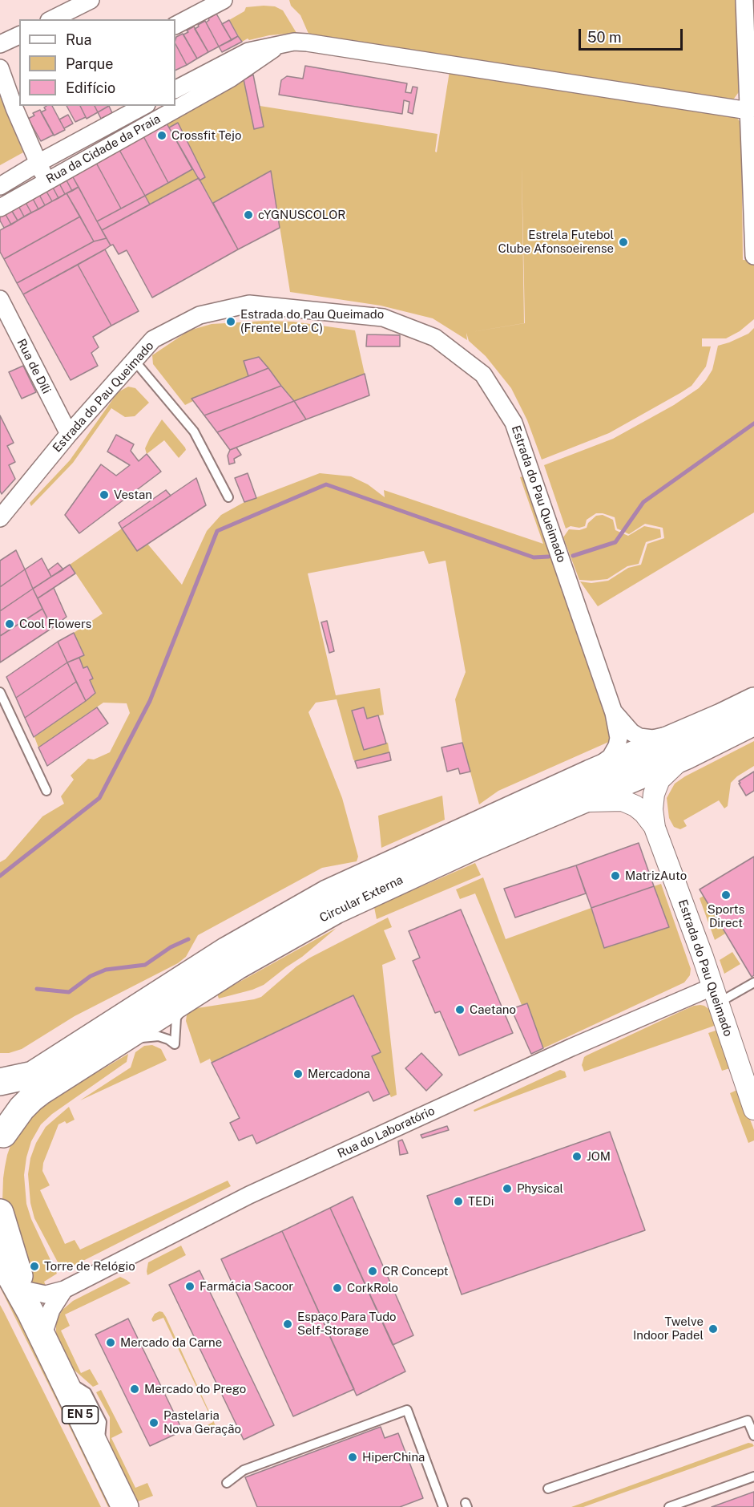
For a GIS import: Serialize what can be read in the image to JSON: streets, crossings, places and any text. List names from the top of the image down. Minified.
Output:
{"streets":{"main road":["Circular Externa","EN 5"],"street":["Rua da Cidade da Praia","Rua de Díli","Estrada do Pau Queimado","Rua do Laboratório"]},"crossings":[["Rua de Díli","Estrada do Pau Queimado"],["Estrada do Pau Queimado","Circular Externa"],["Estrada do Pau Queimado","Rua do Laboratório"],["Rua do Laboratório","EN 5"]],"places":["Crossfit Tejo","cYGNUSCOLOR","Estrela Futebol Clube Afonsoeirense","Estrada do Pau Queimado (Frente Lote C)","Vestan","Cool Flowers","MatrizAuto","Sports Direct","Caetano","Mercadona","JOM","Physical","TEDi","Torre de Relógio","CR Concept","Farmácia Sacoor","CorkRolo","Espaço Para Tudo Self-Storage","Twelve Indoor Padel","Mercado da Carne","Mercado do Prego","Pastelaria Nova Geração","HiperChina"],"legend":["Rua","Parque","Edifício"],"scale_bar":"50 m"}
